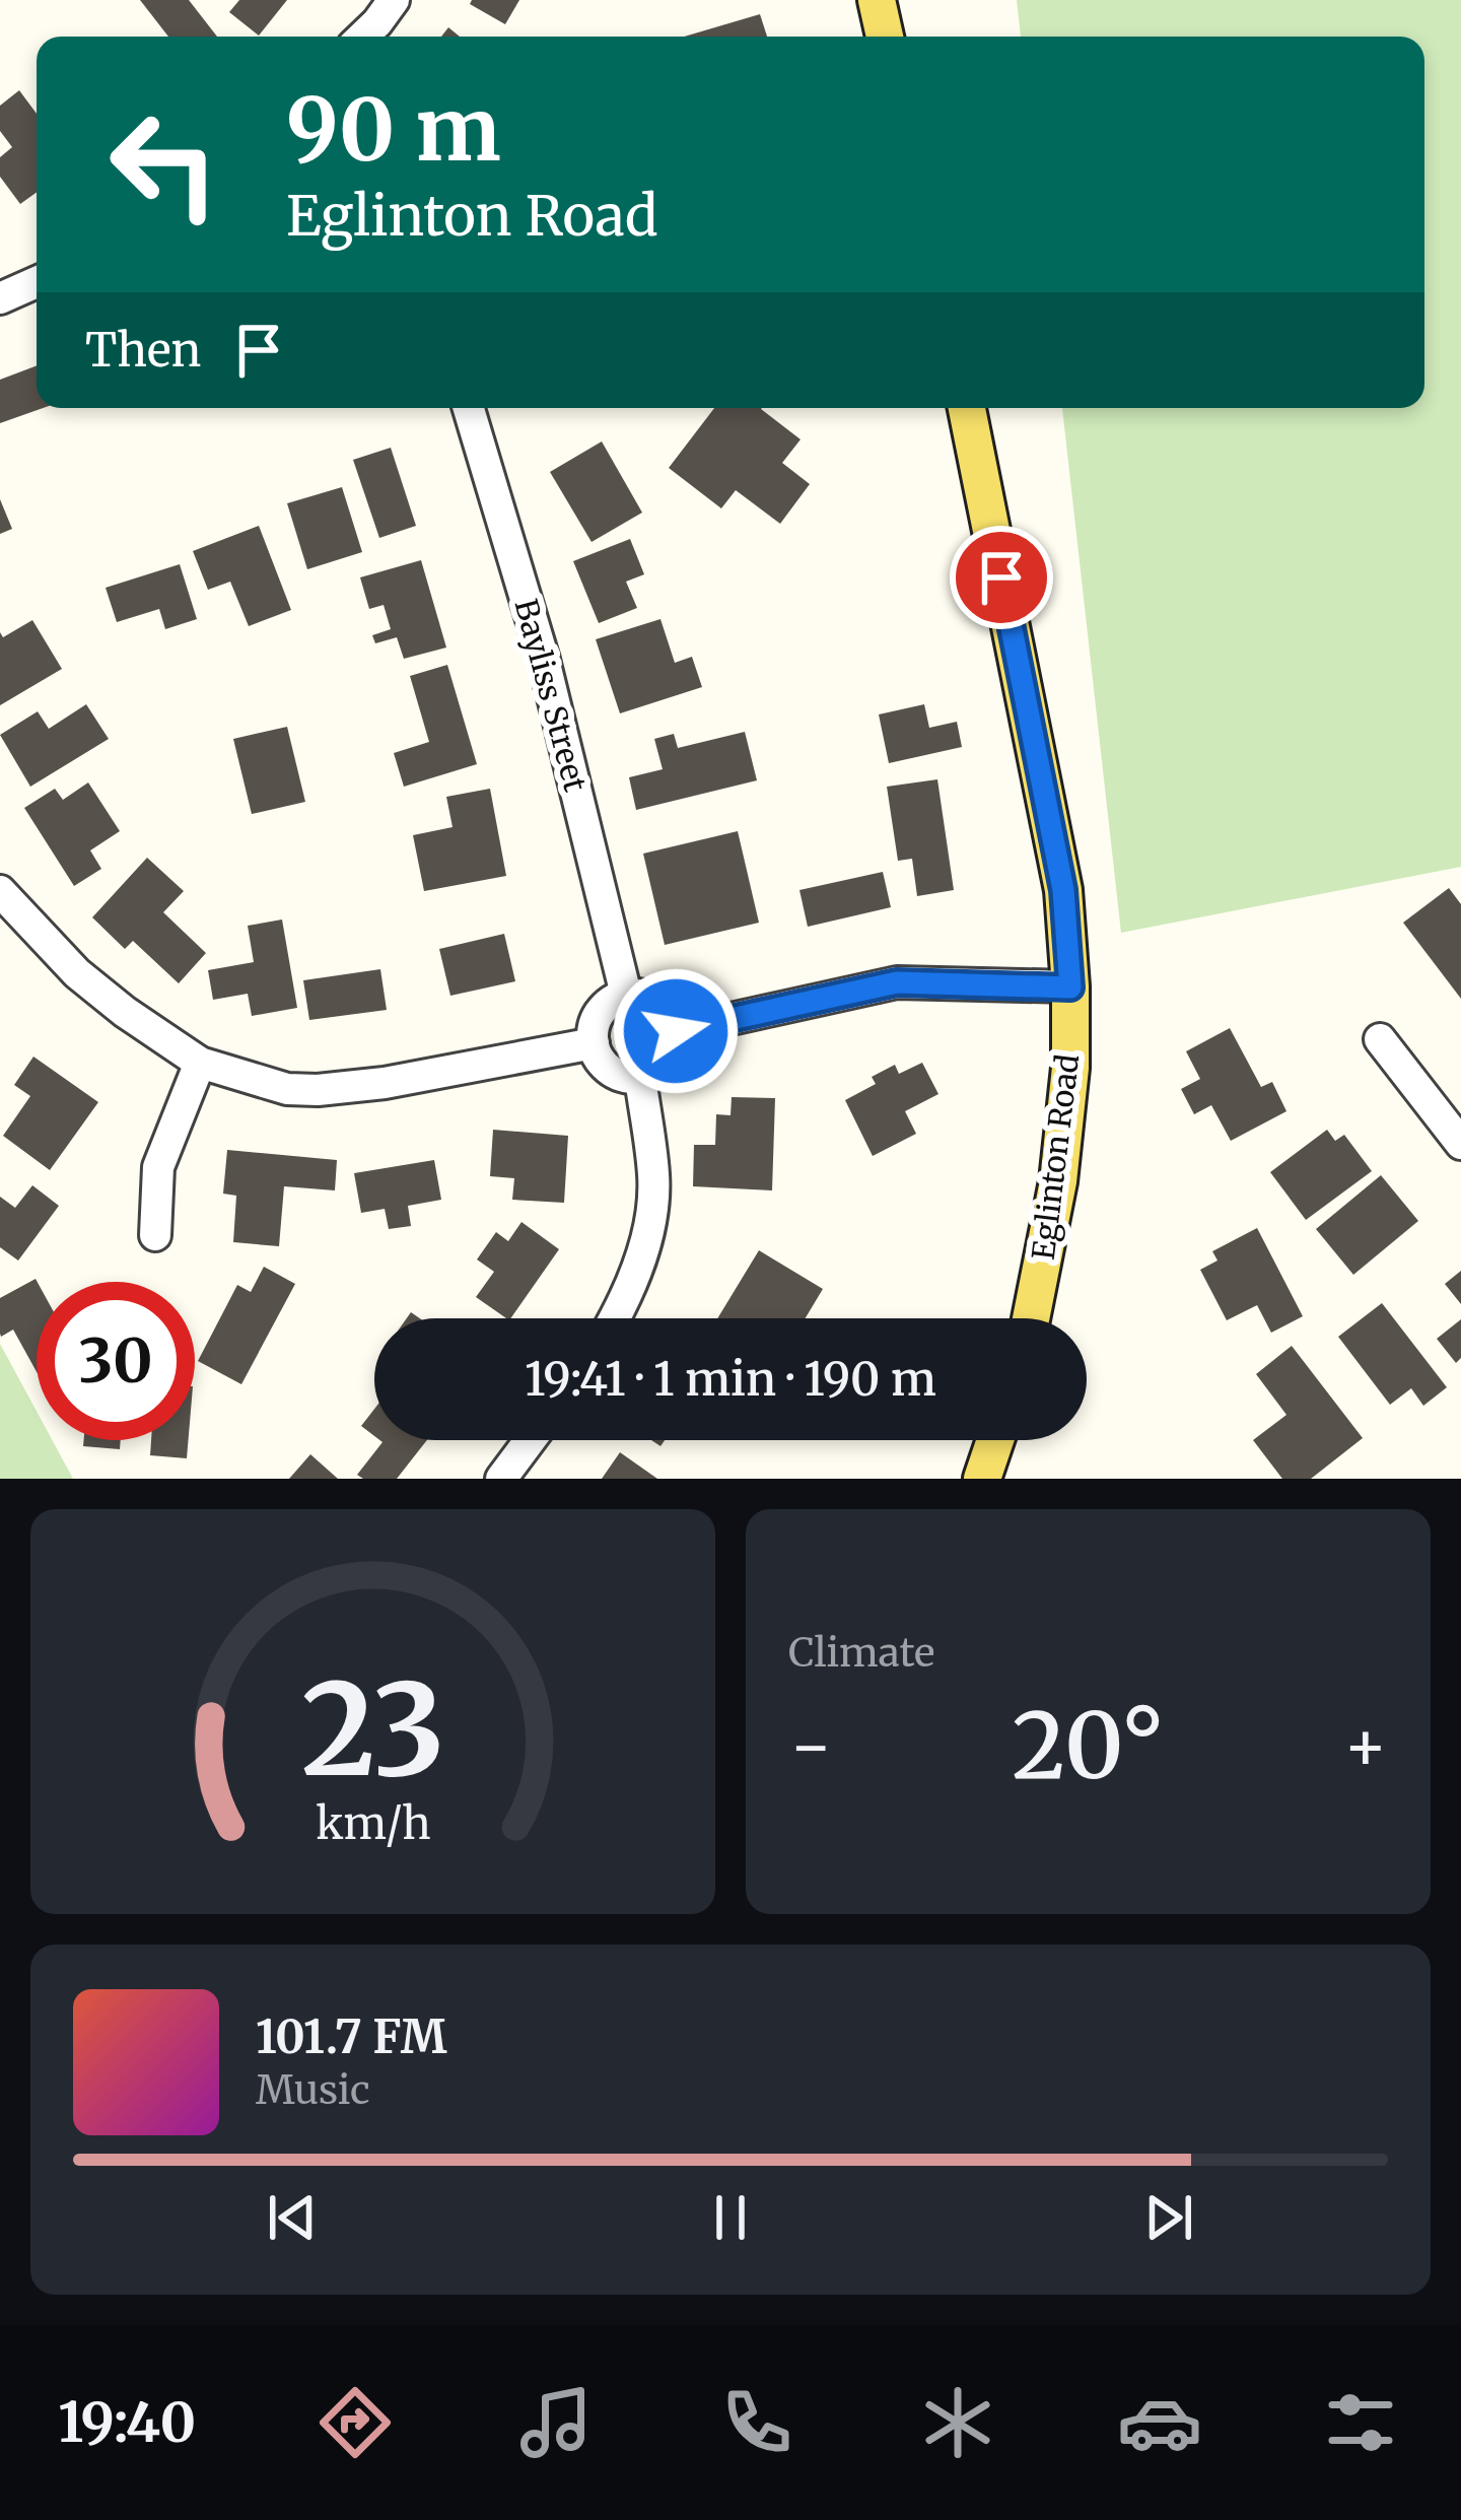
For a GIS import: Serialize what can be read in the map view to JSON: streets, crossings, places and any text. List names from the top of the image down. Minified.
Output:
{"streets":{"main road":["Eglinton Road"],"street":["Bayliss Street"]},"page":{"turn":["90 m","Eglinton Road"],"then":"Then","limit":"30","trip":"19:41 · 1 min · 190 m","tile":"Climate","heat":["−","20°","+"],"song":["101.7 FM","Music"],"tabs":"19:40","gauge":["23","km/h"]}}
